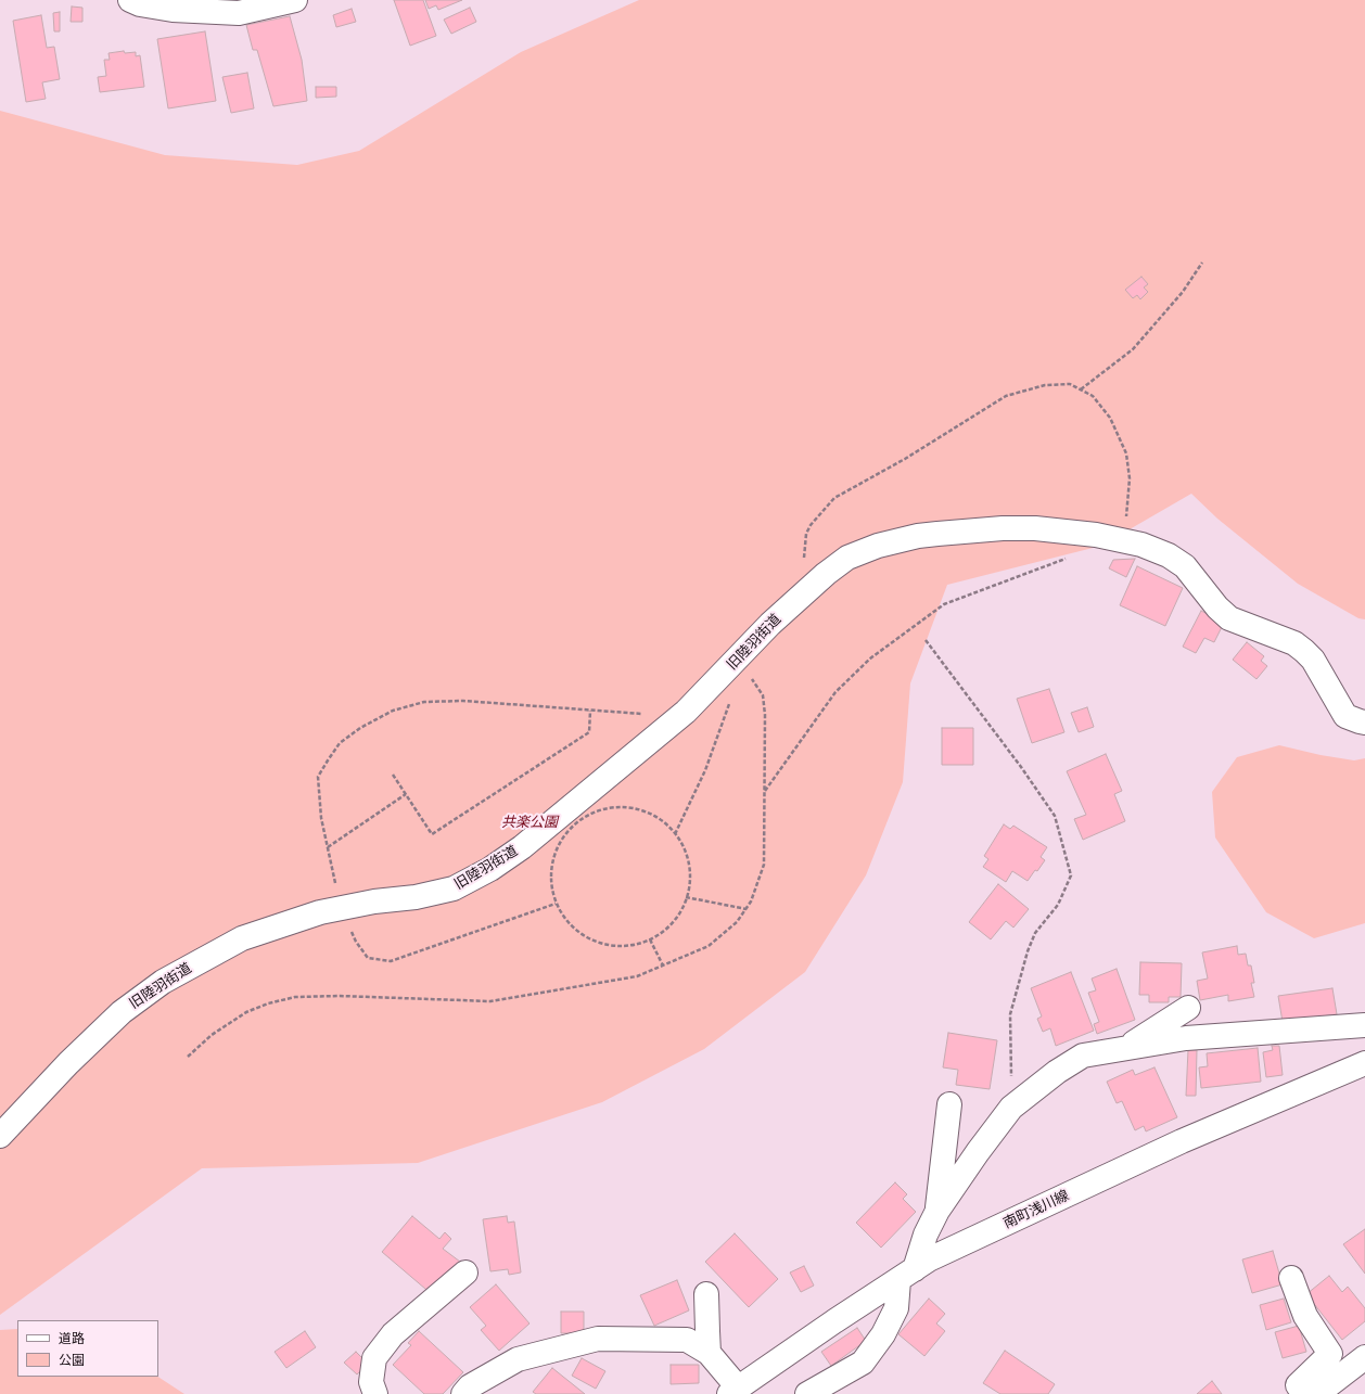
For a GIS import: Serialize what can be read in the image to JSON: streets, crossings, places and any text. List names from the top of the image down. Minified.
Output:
{"streets":{"street":["旧陸羽街道","南町浅川線"]},"parks":["共楽公園"],"legend":["道路","公園"]}
